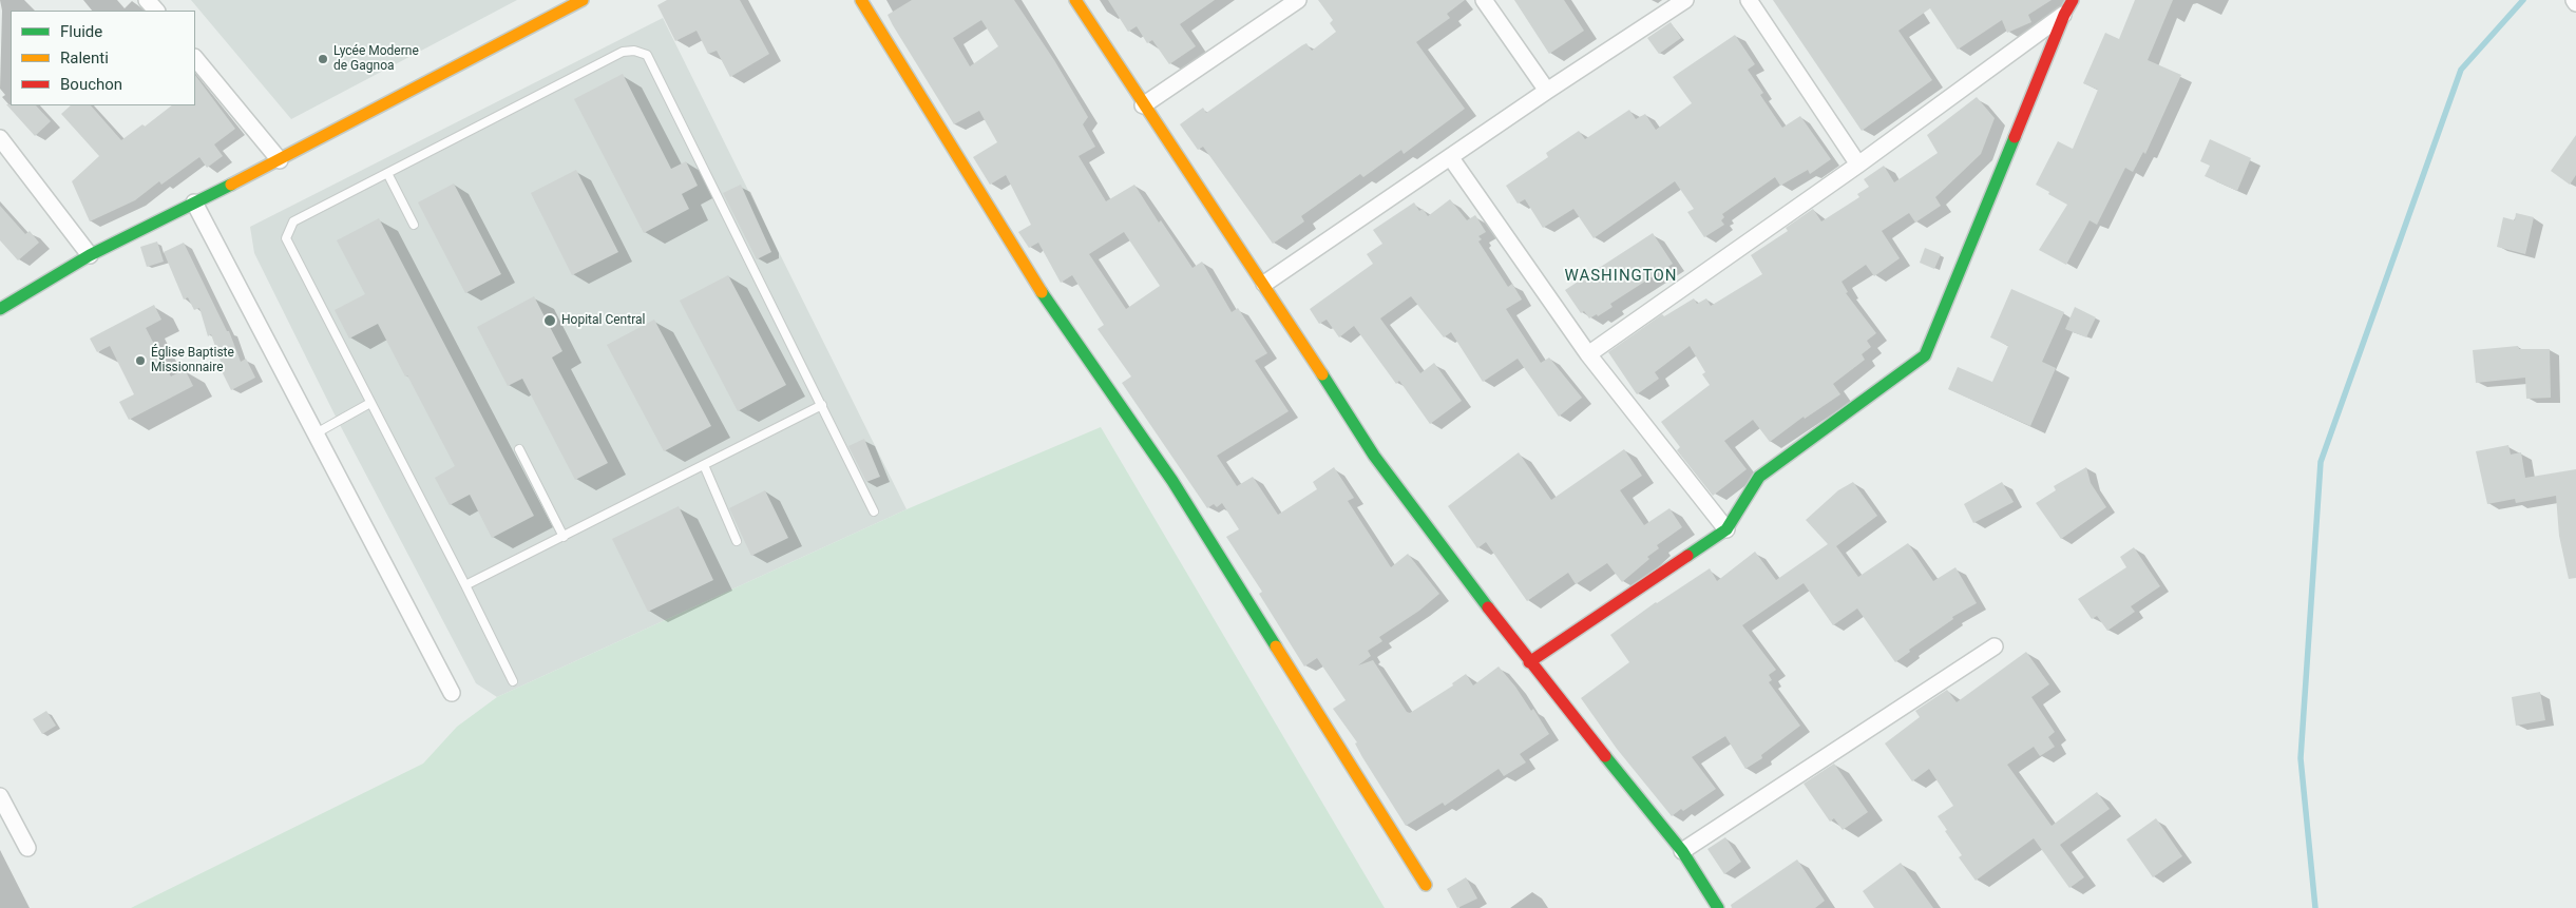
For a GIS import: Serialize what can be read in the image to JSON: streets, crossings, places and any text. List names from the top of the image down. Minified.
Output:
{"districts":["WASHINGTON"],"places":["Lycée Moderne de Gagnoa","Hopital Central","Église Baptiste Missionnaire"],"legend":["Fluide","Ralenti","Bouchon"]}
